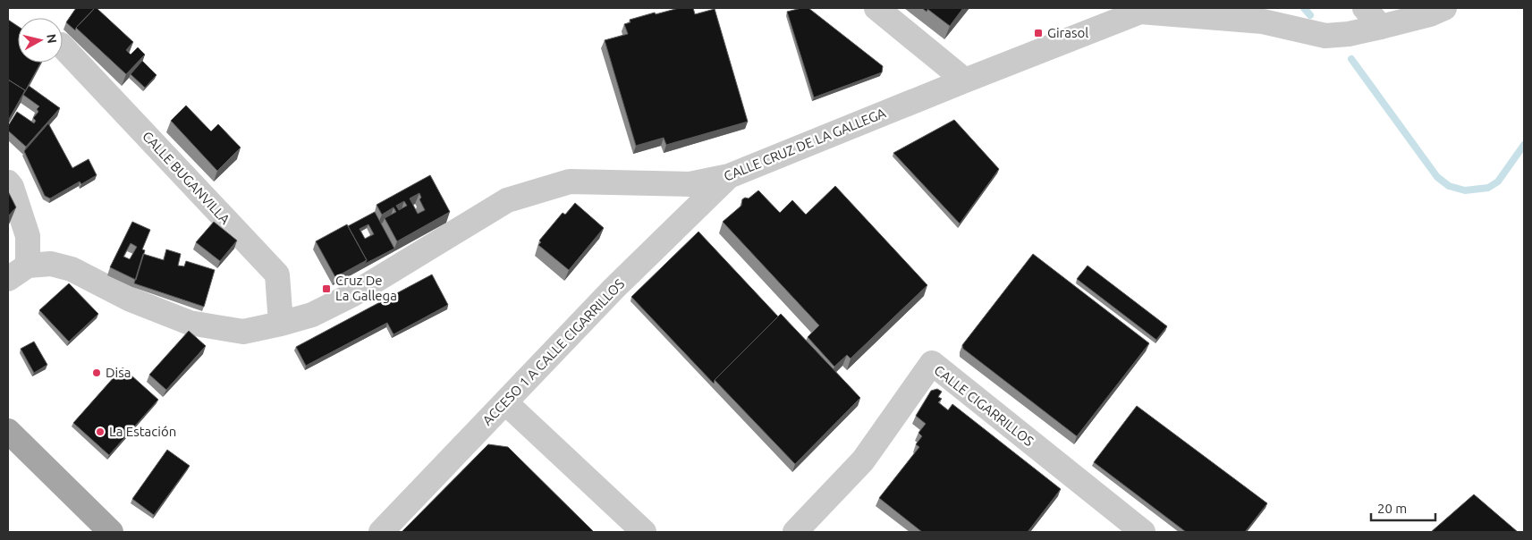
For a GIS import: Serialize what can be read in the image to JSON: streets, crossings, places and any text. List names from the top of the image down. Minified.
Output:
{"streets":{"street":["CALLE CRUZ DE LA GALLEGA","CALLE BUGANVILLA","ACCESO 1 A CALLE CIGARRILLOS","CALLE CIGARRILLOS"]},"crossings":[["CALLE CRUZ DE LA GALLEGA","CALLE BUGANVILLA"],["CALLE CRUZ DE LA GALLEGA","ACCESO 1 A CALLE CIGARRILLOS"]],"places":{"transit":["Girasol","Cruz De La Gallega"],"other":["Disa","La Estación"]},"scale_bar":"20 m","north":"right"}
